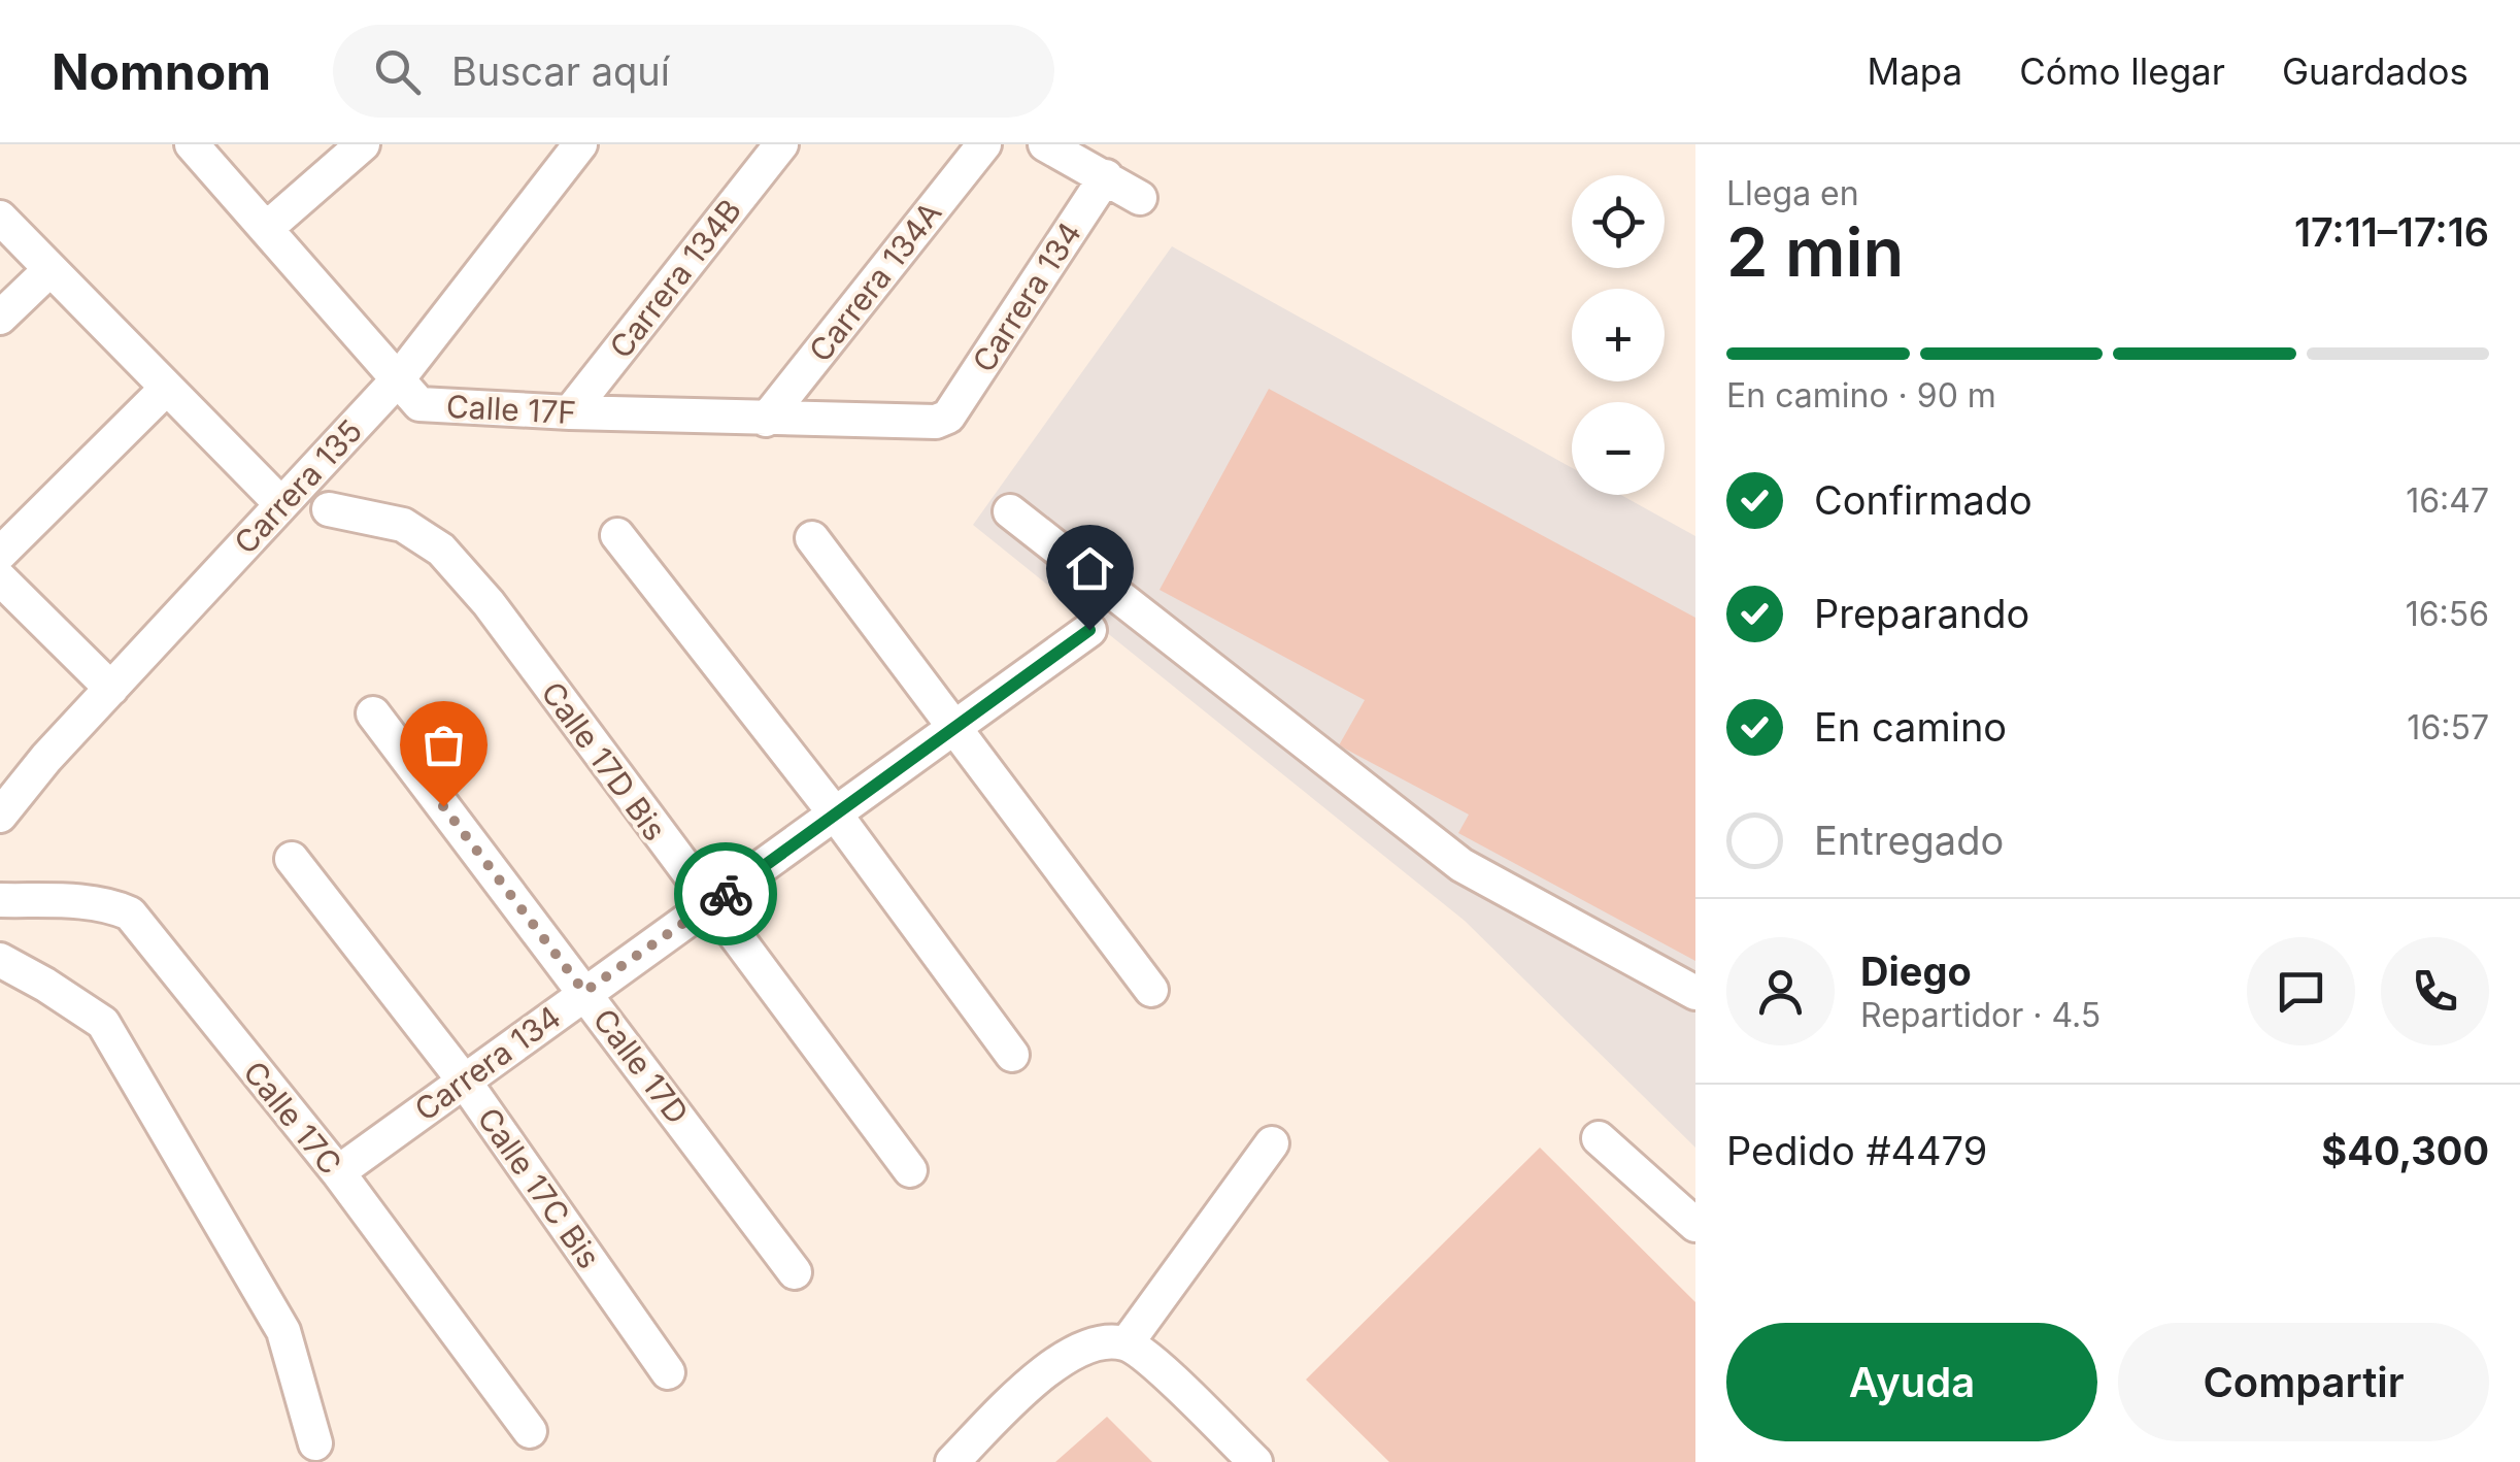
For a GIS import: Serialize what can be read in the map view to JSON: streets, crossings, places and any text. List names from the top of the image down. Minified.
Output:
{"streets":{"street":["Carrera 134B","Carrera 134A","Carrera 134","Calle 17F","Carrera 135","Calle 17D Bis","Calle 17D","Calle 17C","Calle 17C Bis"]},"crossings":[["Carrera 134B","Calle 17F"],["Carrera 134A","Calle 17F"],["Carrera 134","Calle 17F"],["Carrera 134","Calle 17D Bis"],["Carrera 134","Calle 17D"],["Carrera 134","Calle 17C"],["Carrera 134","Calle 17C Bis"],["Calle 17F","Carrera 135"]],"page":{"header":"Nomnom","search":"Buscar aquí","nav":["Mapa","Cómo llegar","Guardados"],"heading":["2 min","Llega en","17:11–17:16"],"panel":["Diego","Repartidor · 4.5","Pedido #4479","$40,300"],"map_buttons":["+","−"],"bar":"En camino · 90 m","list":[["Confirmado","16:47"],["Preparando","16:56"],["En camino","16:57"],"Entregado"],"buttons":["Ayuda","Compartir"]}}
